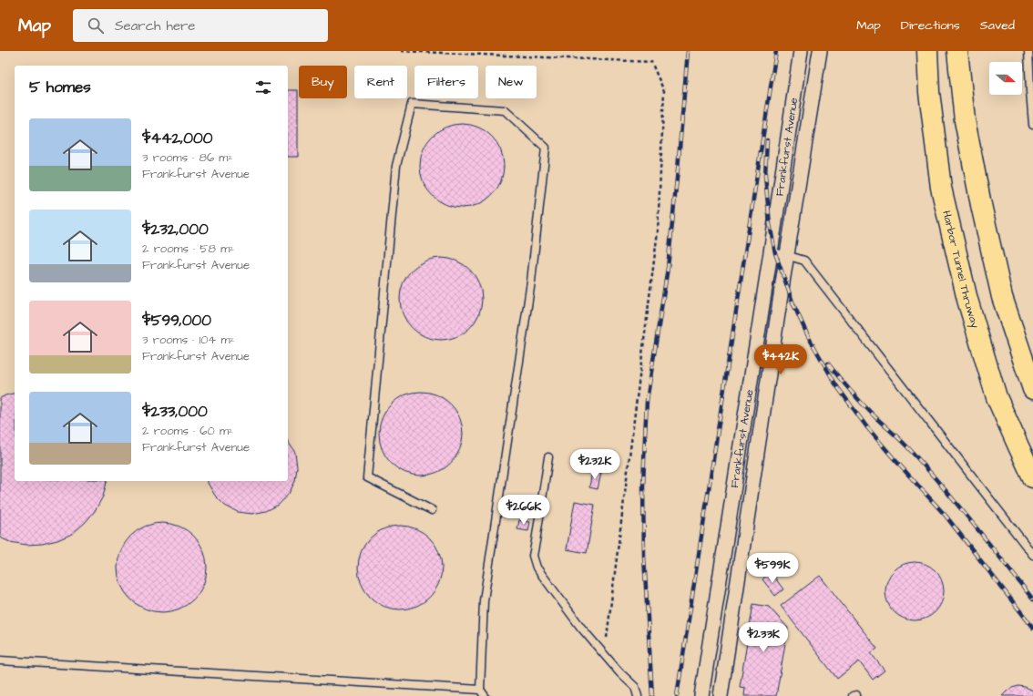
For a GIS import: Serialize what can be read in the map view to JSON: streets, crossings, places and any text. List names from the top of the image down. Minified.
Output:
{"streets":{"highway":["Harbor Tunnel Thruway"],"street":["Frankfurst Avenue"]},"north":"right","page":{"header":"Map","search":"Search here","nav":["Map","Directions","Saved"],"chip":["Buy","Rent","Filters","New"],"heading":"5 homes","list":[{"name":"$442,000","note":"3 rooms · 86 m² · Frankfurst Avenue"},{"name":"$232,000","note":"2 rooms · 58 m² · Frankfurst Avenue"},{"name":"$599,000","note":"3 rooms · 104 m² · Frankfurst Avenue"},{"name":"$233,000","note":"2 rooms · 60 m² · Frankfurst Avenue"}],"price":["$442K","$232K","$266K","$599K","$233K"]}}
